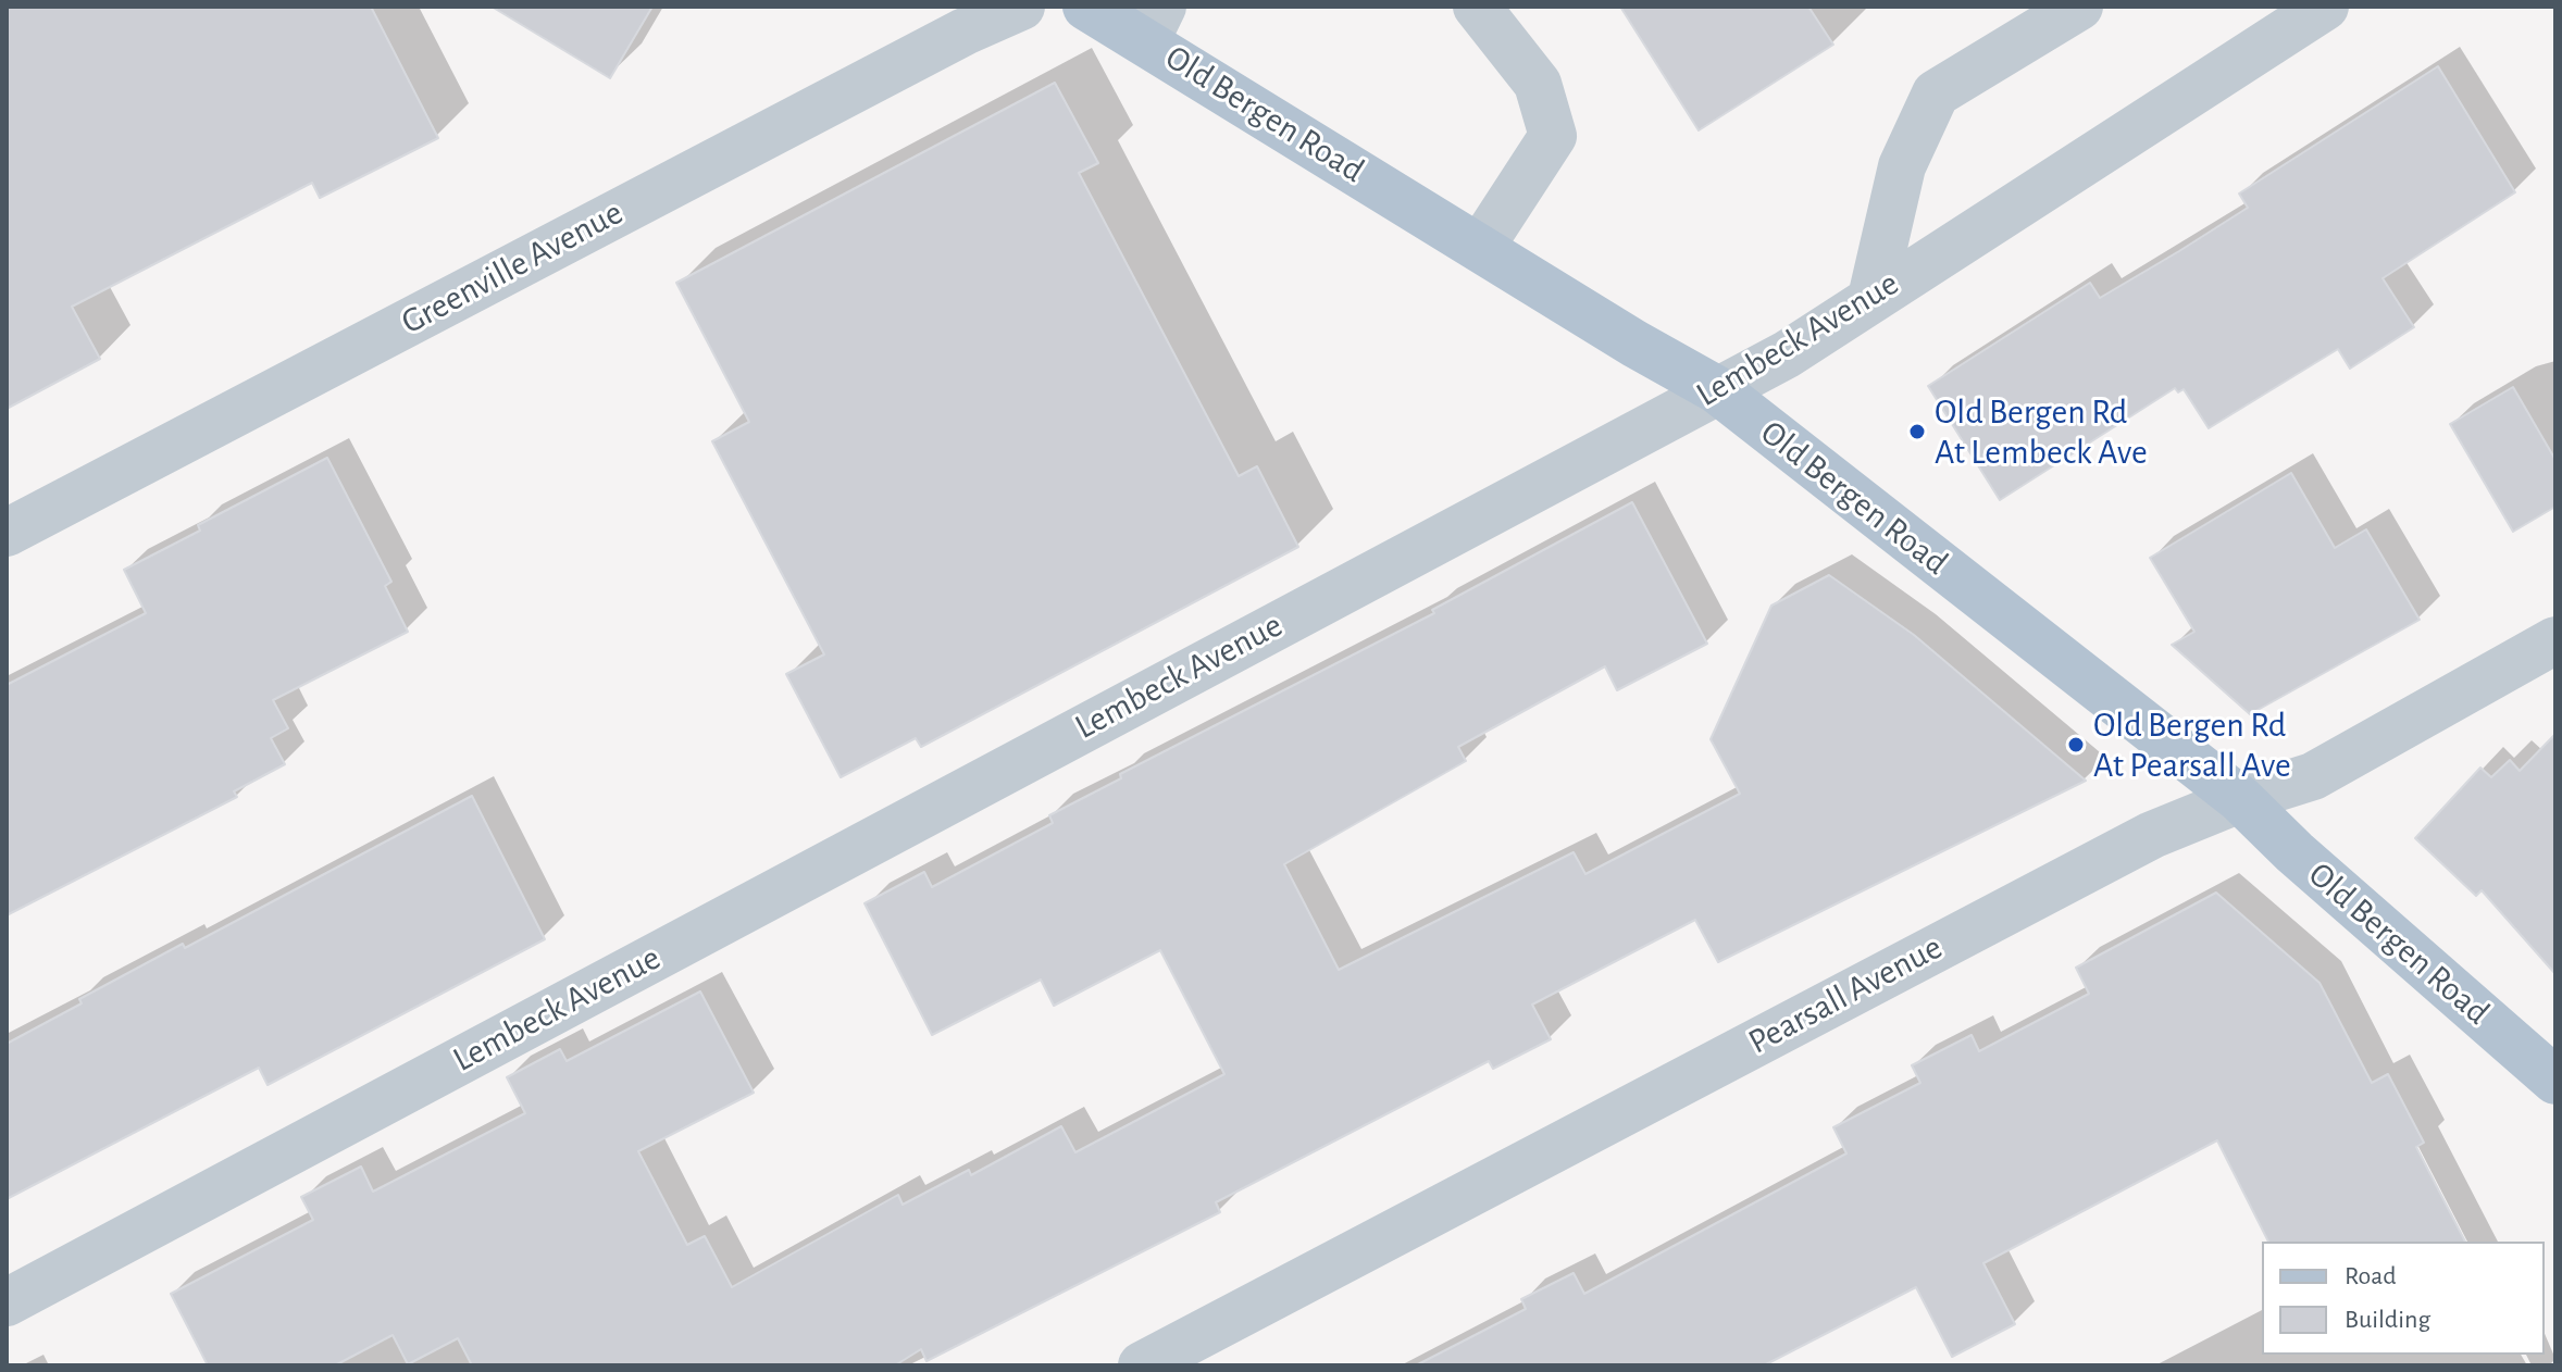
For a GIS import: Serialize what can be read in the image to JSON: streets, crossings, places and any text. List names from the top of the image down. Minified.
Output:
{"streets":{"main road":["Old Bergen Road"],"street":["Greenville Avenue","Lembeck Avenue","Pearsall Avenue"]},"crossings":[["Old Bergen Road","Lembeck Avenue"],["Old Bergen Road","Pearsall Avenue"]],"places":["Old Bergen Rd At Lembeck Ave","Old Bergen Rd At Pearsall Ave"],"legend":["Road","Building"]}
